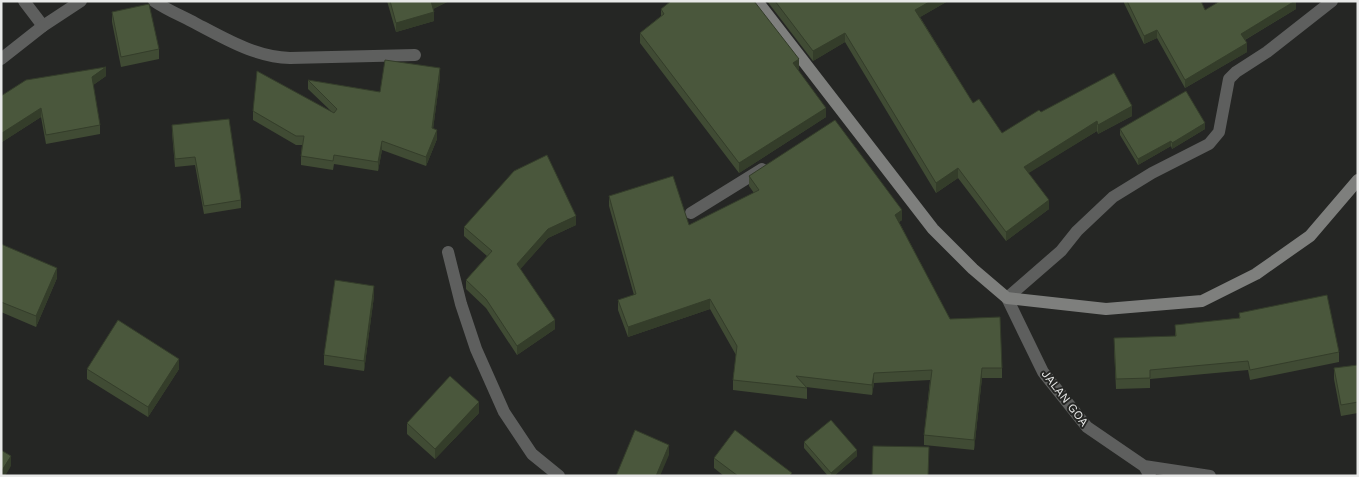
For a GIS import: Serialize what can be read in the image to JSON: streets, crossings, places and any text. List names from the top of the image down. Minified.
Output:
{"streets":{"street":["JALAN GOA"]}}
